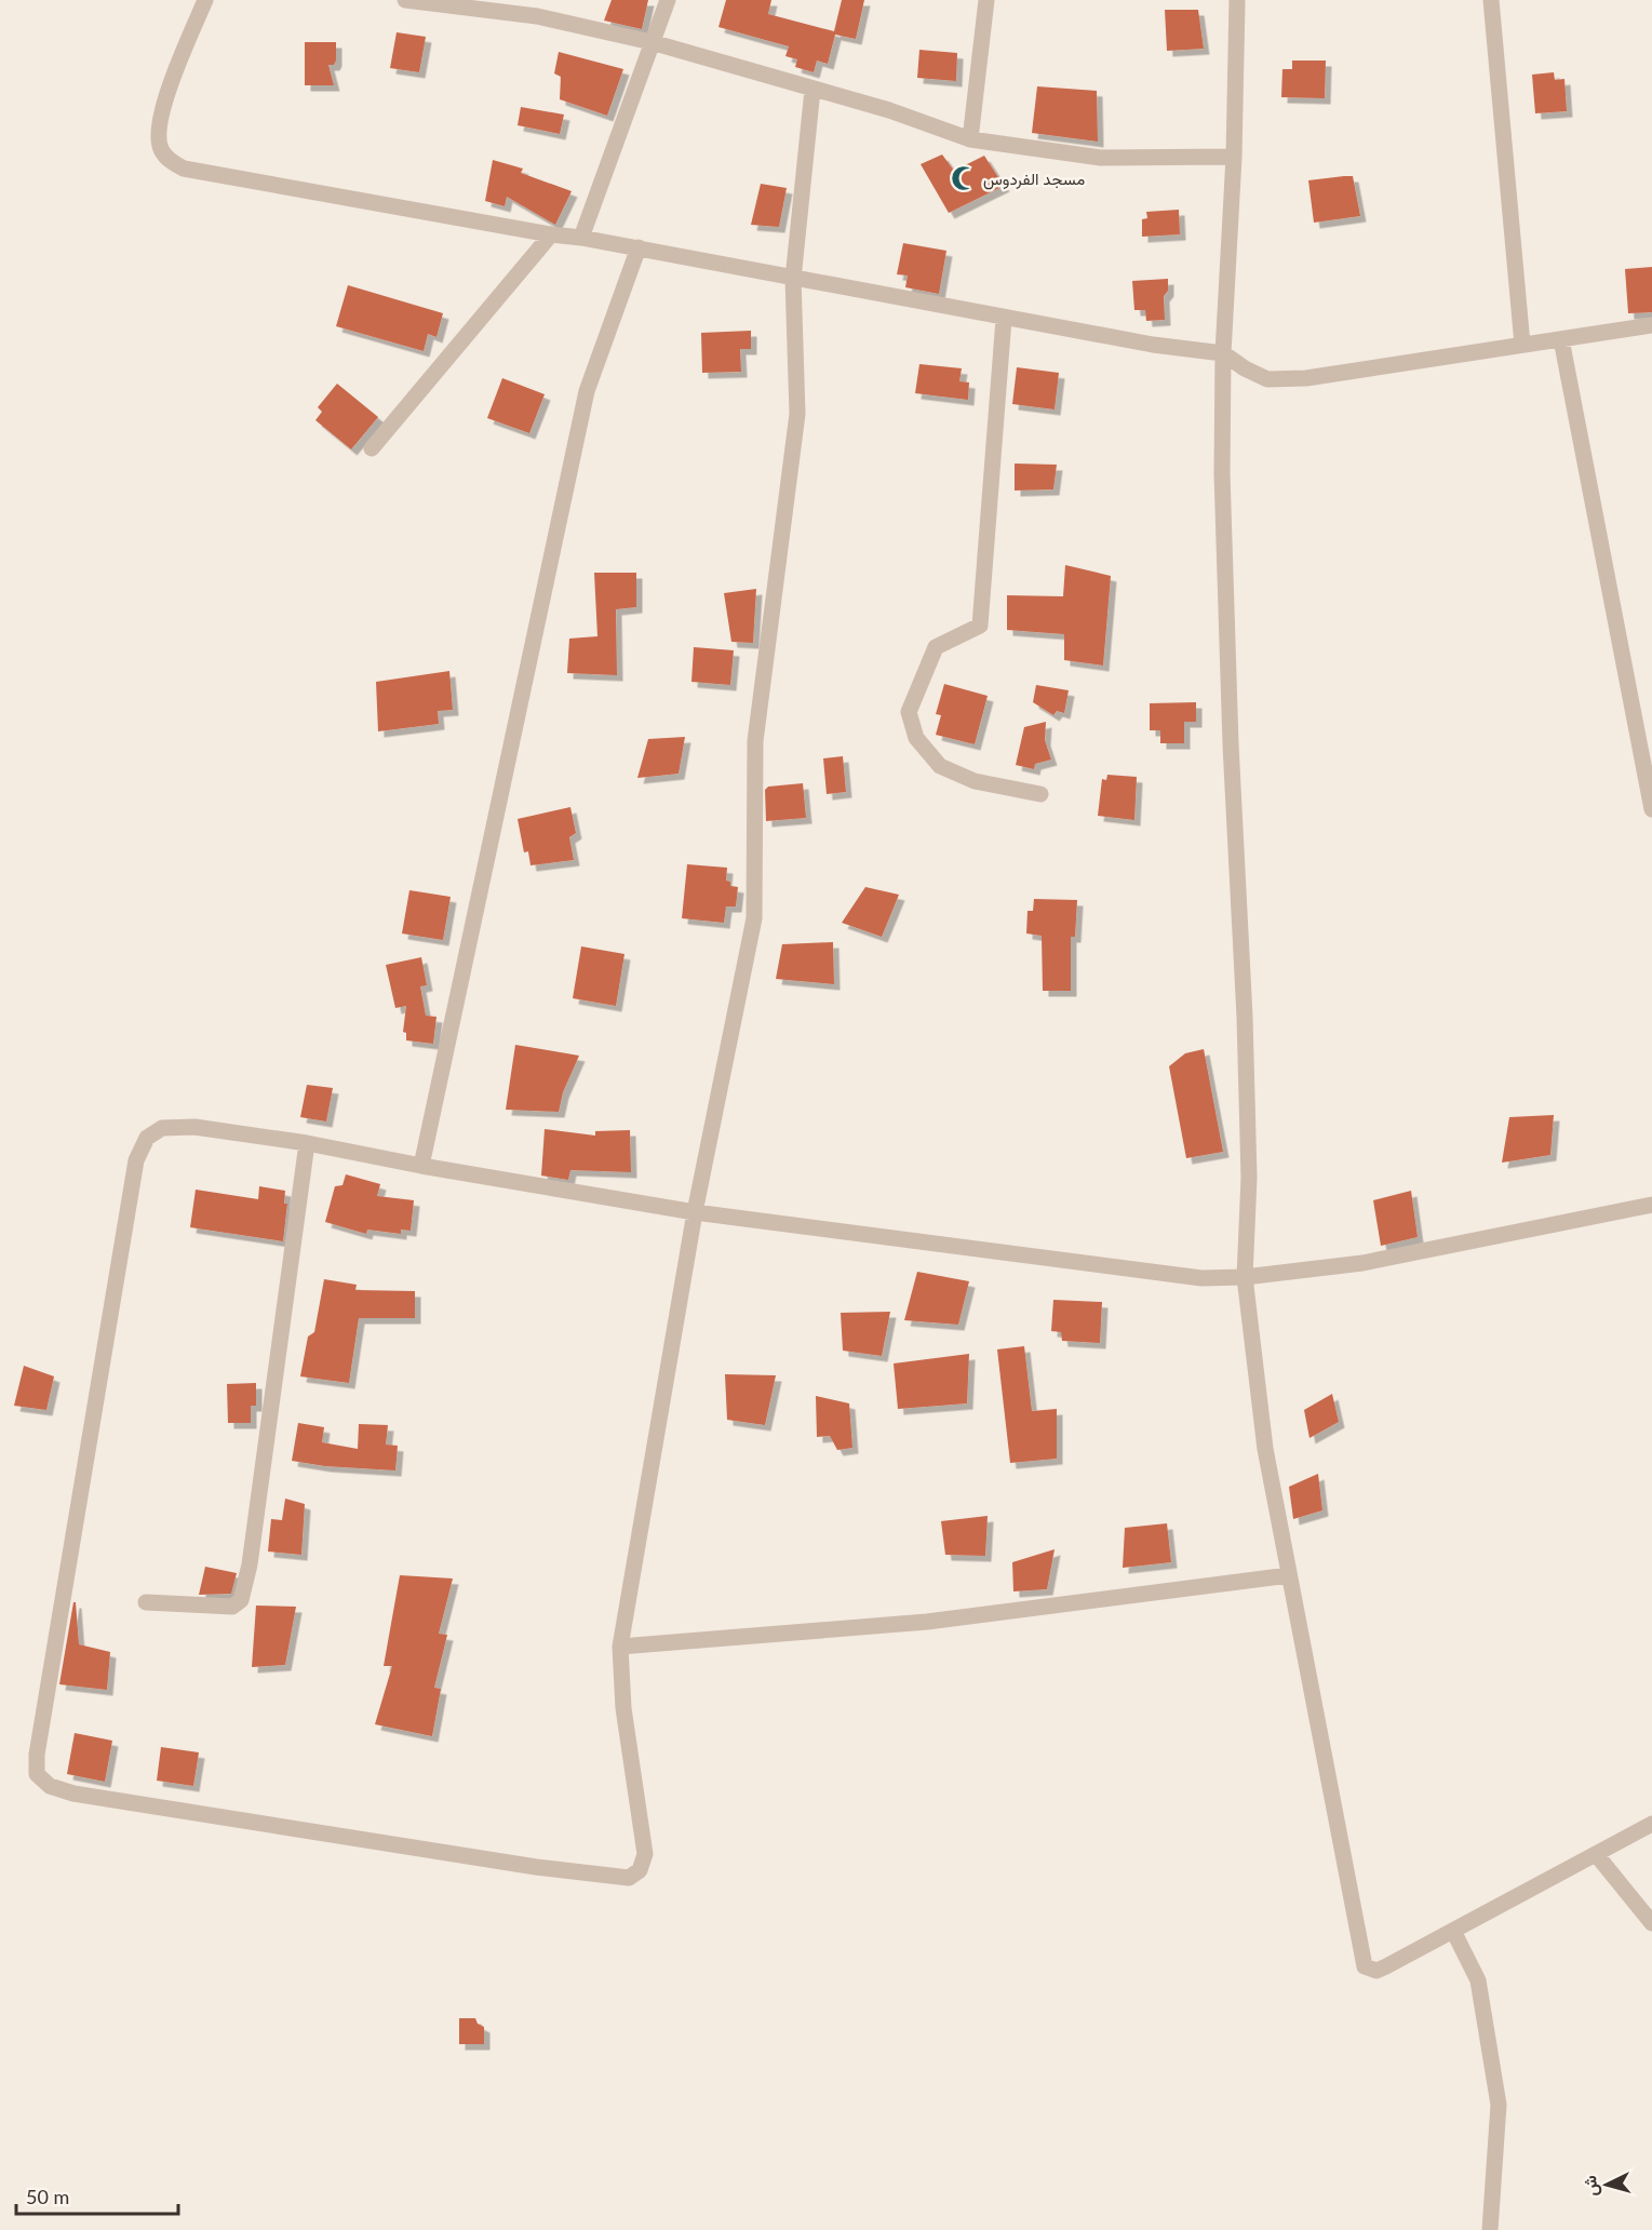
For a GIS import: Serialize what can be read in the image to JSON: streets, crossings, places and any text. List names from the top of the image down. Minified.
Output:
{"places":{"mosque":["مسجد الفردوس"]},"scale_bar":"50 m","north":"left"}
